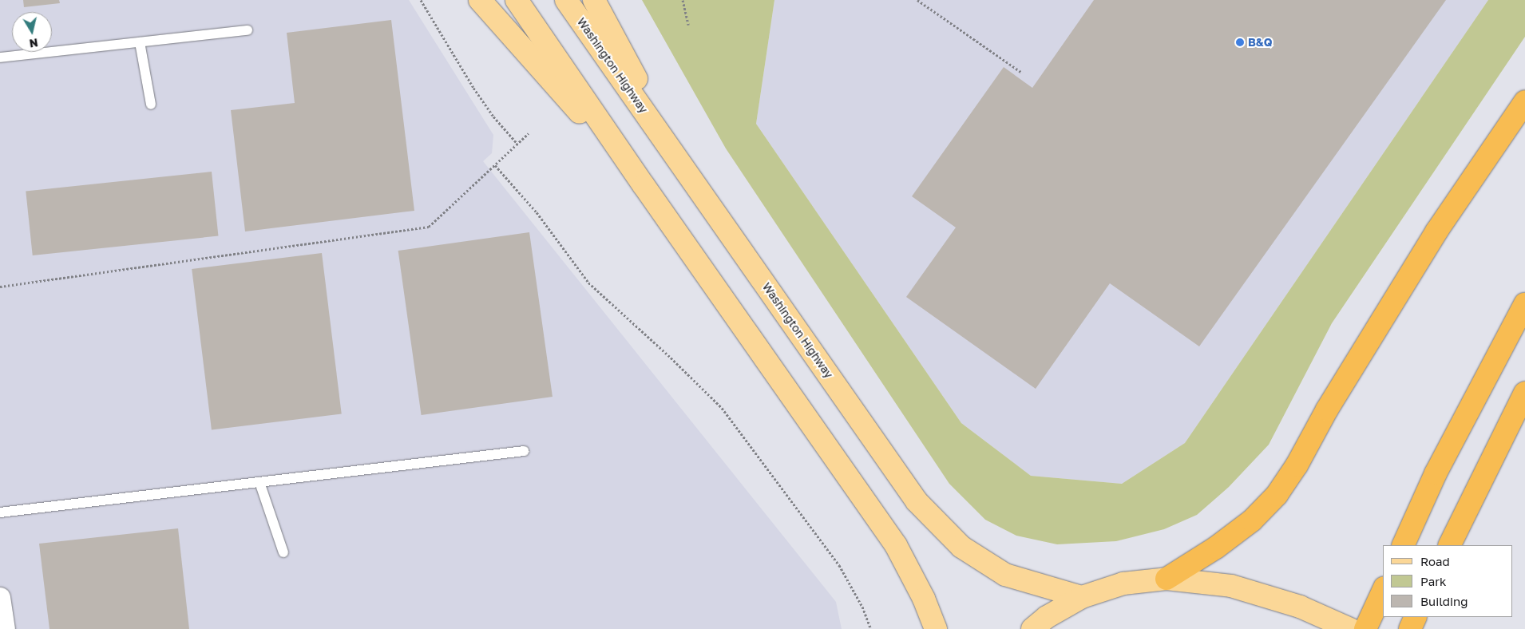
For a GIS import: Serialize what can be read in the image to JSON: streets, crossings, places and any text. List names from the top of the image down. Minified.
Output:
{"streets":{"main road":["Washington Highway"]},"places":["B&Q"],"legend":["Road","Park","Building"],"north":"bottom"}
